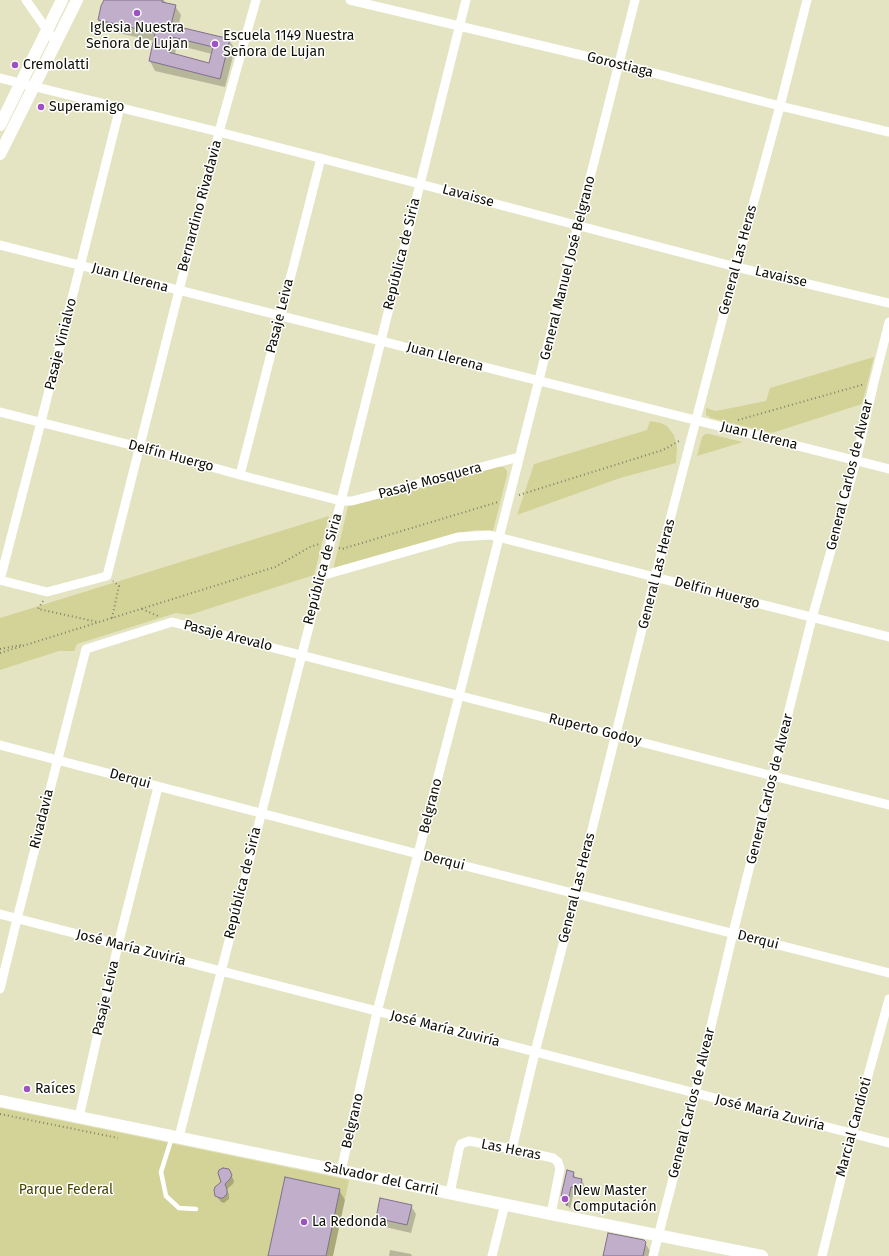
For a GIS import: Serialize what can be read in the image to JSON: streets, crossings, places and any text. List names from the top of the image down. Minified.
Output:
{"streets":{"main road":["Salvador del Carril"],"street":["Gorostiaga","Lavaisse","Bernardino Rivadavia","República de Siria","General Las Heras","General Manuel José Belgrano","Juan Llerena","Pasaje Leiva","Pasaje Vinialvo","Delfín Huergo","General Carlos de Alvear","Pasaje Mosquera","Pasaje Arevalo","Ruperto Godoy","Derqui","Belgrano","Rivadavia","José María Zuviría","Marcial Candioti","Las Heras"]},"crossings":[["Gorostiaga","República de Siria"],["Gorostiaga","General Las Heras"],["Gorostiaga","General Manuel José Belgrano"],["Lavaisse","Bernardino Rivadavia"],["Lavaisse","República de Siria"],["Lavaisse","General Las Heras"],["Lavaisse","General Manuel José Belgrano"],["Lavaisse","Pasaje Leiva"],["Lavaisse","Pasaje Vinialvo"],["Bernardino Rivadavia","Juan Llerena"],["Bernardino Rivadavia","Delfín Huergo"],["República de Siria","Juan Llerena"],["República de Siria","Delfín Huergo"],["República de Siria","Pasaje Mosquera"],["República de Siria","Pasaje Arevalo"],["República de Siria","Ruperto Godoy"],["República de Siria","Derqui"],["República de Siria","José María Zuviría"],["República de Siria","Salvador del Carril"],["General Las Heras","Juan Llerena"],["General Las Heras","Delfín Huergo"],["General Las Heras","Ruperto Godoy"],["General Las Heras","Derqui"],["General Las Heras","José María Zuviría"],["General Las Heras","Las Heras"],["General Manuel José Belgrano","Juan Llerena"],["General Manuel José Belgrano","Delfín Huergo"],["General Manuel José Belgrano","Pasaje Mosquera"],["General Manuel José Belgrano","Belgrano"],["Juan Llerena","Pasaje Leiva"],["Juan Llerena","Pasaje Vinialvo"],["Juan Llerena","General Carlos de Alvear"],["Pasaje Leiva","Delfín Huergo"],["Pasaje Leiva","Derqui"],["Pasaje Leiva","José María Zuviría"],["Pasaje Leiva","Salvador del Carril"],["Pasaje Vinialvo","Delfín Huergo"],["Delfín Huergo","General Carlos de Alvear"],["Delfín Huergo","Pasaje Mosquera"],["Delfín Huergo","Belgrano"],["General Carlos de Alvear","Ruperto Godoy"],["General Carlos de Alvear","Derqui"],["General Carlos de Alvear","José María Zuviría"],["General Carlos de Alvear","Salvador del Carril"],["Pasaje Arevalo","Ruperto Godoy"],["Pasaje Arevalo","Rivadavia"],["Ruperto Godoy","Belgrano"],["Derqui","Belgrano"],["Derqui","Rivadavia"],["Belgrano","José María Zuviría"],["Belgrano","Salvador del Carril"],["Rivadavia","José María Zuviría"],["José María Zuviría","Marcial Candioti"],["Las Heras","Salvador del Carril"]],"parks":["Parque Federal"],"places":["Iglesia Nuestra Señora de Lujan","Escuela 1149 Nuestra Señora de Lujan","Cremolatti","Superamigo","Raíces","New Master Computación","La Redonda"]}
